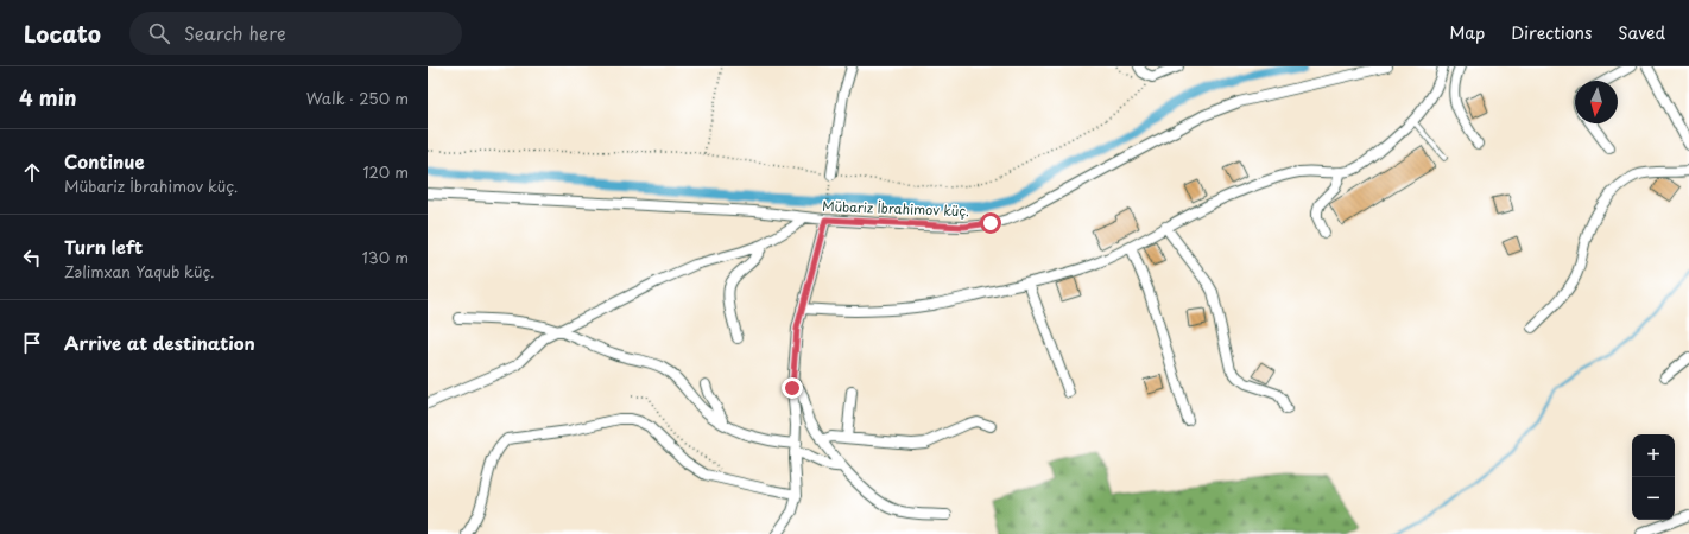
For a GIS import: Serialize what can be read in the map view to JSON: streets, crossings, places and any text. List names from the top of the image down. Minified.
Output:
{"streets":{"street":["Mübariz İbrahimov küç."]},"north":"bottom","page":{"header":"Locato","search":"Search here","nav":["Map","Directions","Saved"],"heading":["4 min","Walk · 250 m"],"list":[["Continue","Mübariz İbrahimov küç.","120 m"],["Turn left","Zəlimxan Yaqub küç.","130 m"],"Arrive at destination"],"map_buttons":["+","−"]}}
